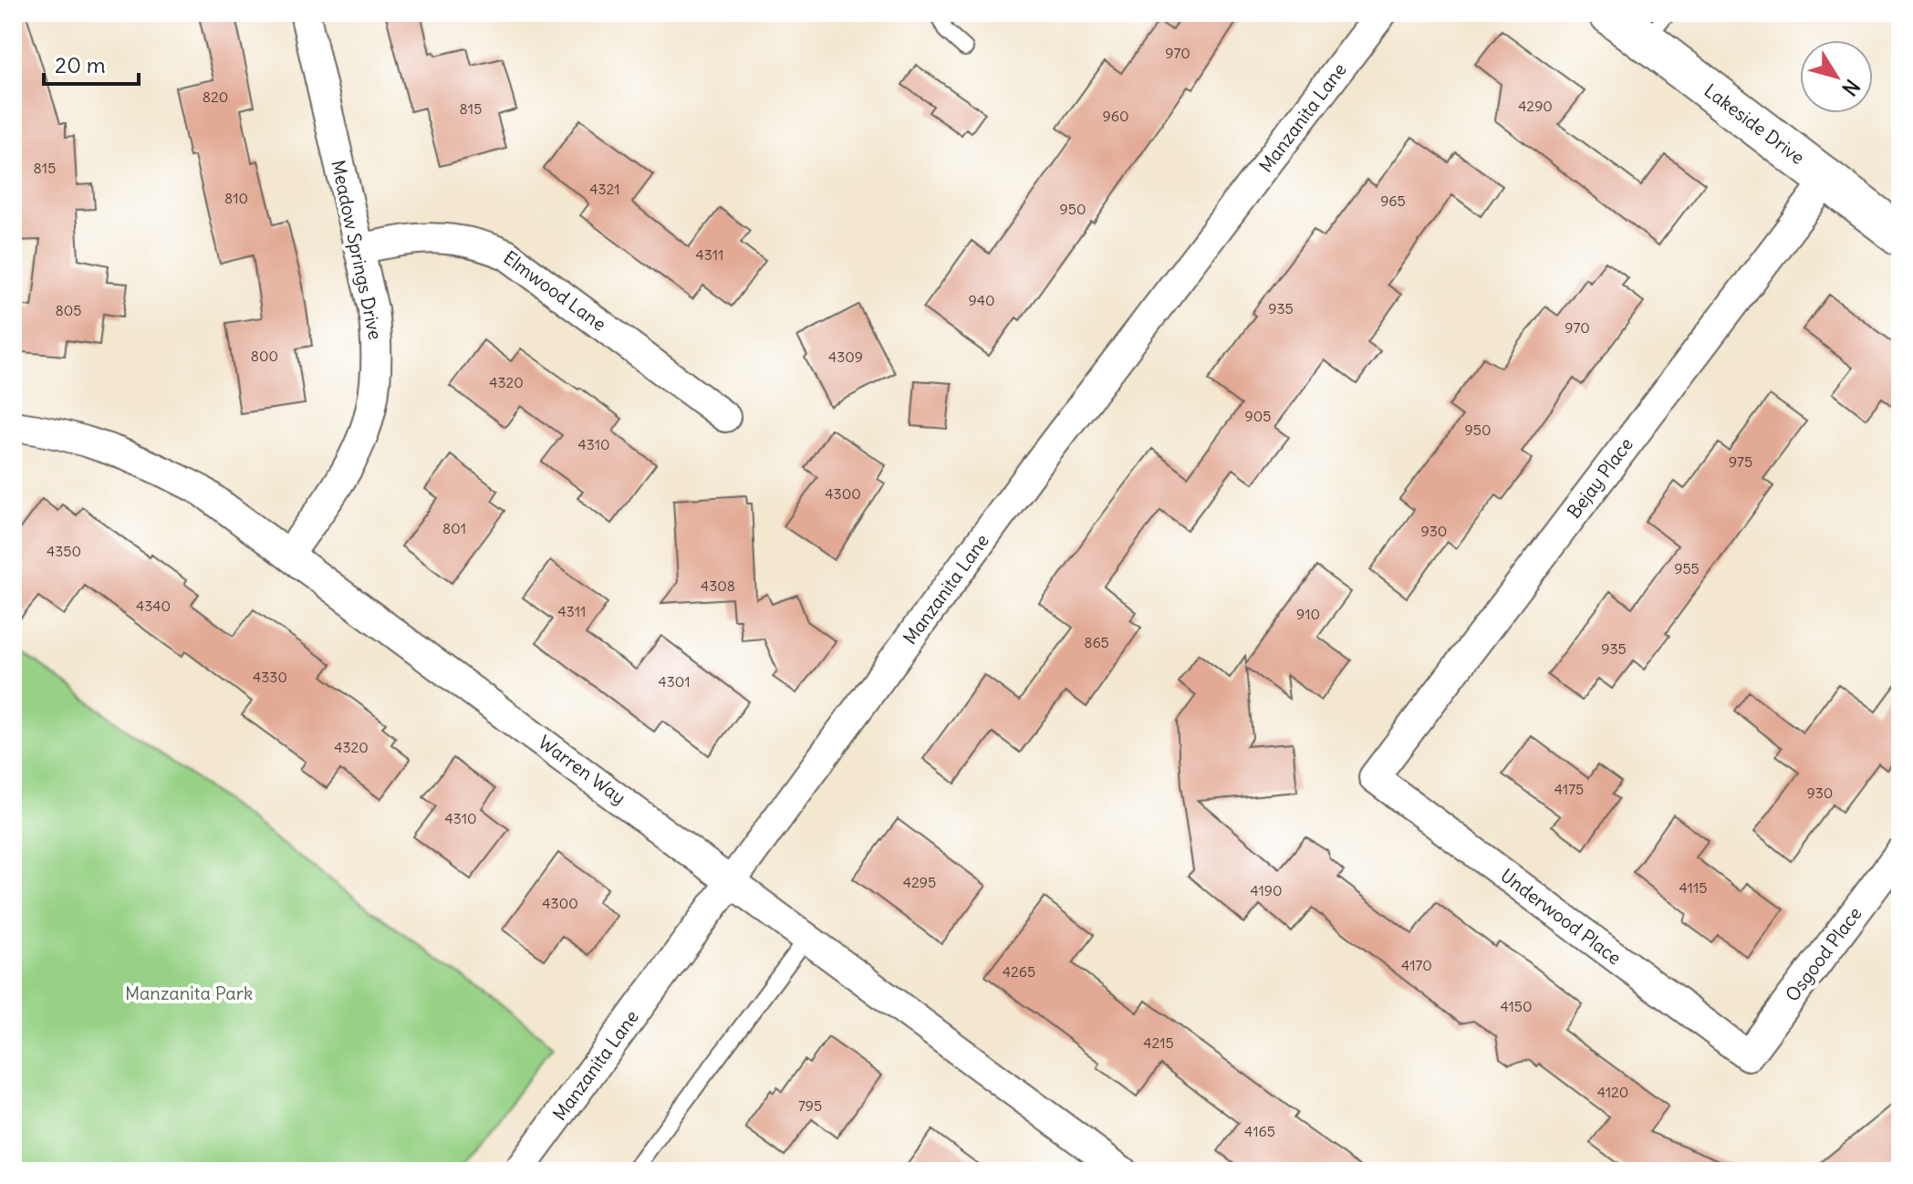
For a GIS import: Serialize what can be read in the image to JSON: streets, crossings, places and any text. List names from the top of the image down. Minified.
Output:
{"streets":{"main road":["Lakeside Drive"],"street":["Manzanita Lane","Meadow Springs Drive","Elmwood Lane","Bejay Place","Warren Way","Underwood Place","Osgood Place"]},"crossings":[["Manzanita Lane","Warren Way"],["Lakeside Drive","Bejay Place"],["Meadow Springs Drive","Elmwood Lane"],["Meadow Springs Drive","Warren Way"],["Bejay Place","Underwood Place"],["Underwood Place","Osgood Place"]],"parks":["Manzanita Park"],"house_numbers":["970","820","4290","815","960","815","4321","810","965","950","4311","940","935","805","970","800","4309","4320","905","950","4310","975","4300","801","930","4350","955","4308","4340","4311","910","865","935","4330","4301","4320","4175","930","4310","4295","4115","4190","4300","4170","4265","4150","4215","4120","795","4165"],"scale_bar":"20 m","north":"bottom right"}
